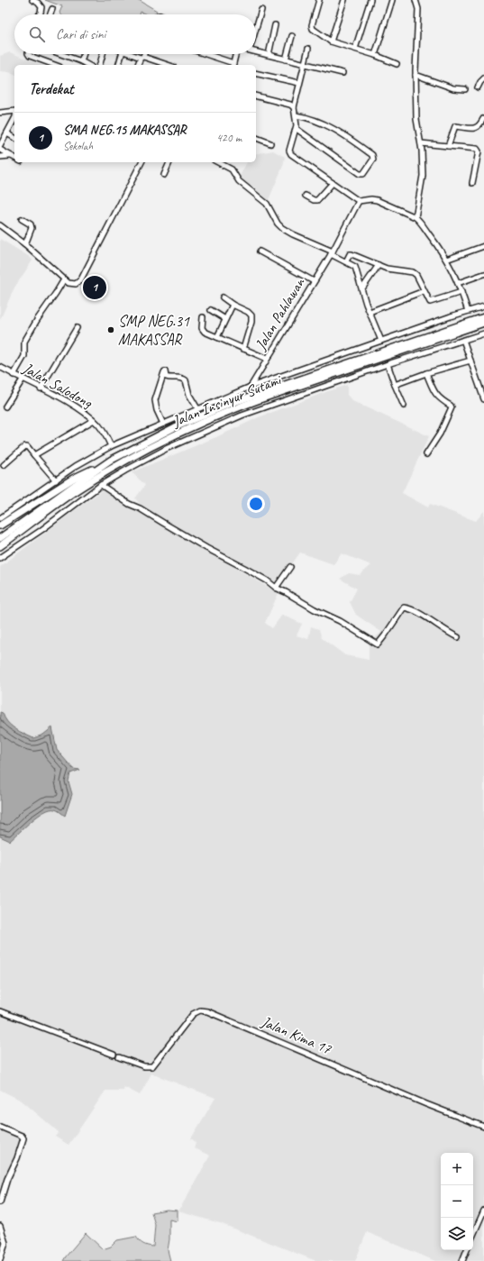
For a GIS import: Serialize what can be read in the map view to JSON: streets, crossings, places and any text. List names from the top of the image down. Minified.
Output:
{"streets":{"highway":["Jalan Insinyur Sutami"],"street":["Jalan Pahlawan","Jalan Salodong","Jalan Kima 17"]},"places":["SMP NEG.31 MAKASSAR"],"page":{"search":"Cari di sini","heading":"Terdekat","list":[{"mark":"1","name":"SMA NEG.15 MAKASSAR","note":"Sekolah","value":"420 m"}],"pins":"1","map_buttons":["+","−"]}}
